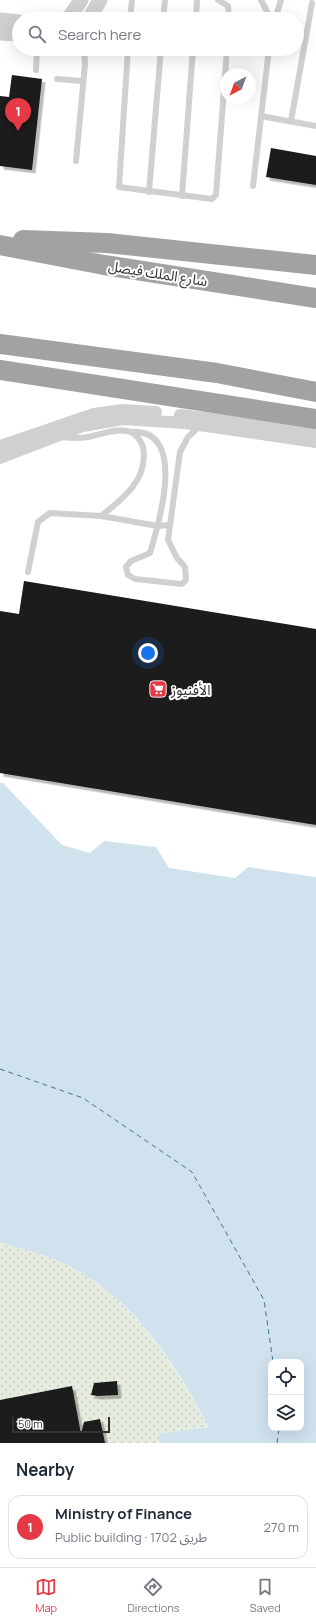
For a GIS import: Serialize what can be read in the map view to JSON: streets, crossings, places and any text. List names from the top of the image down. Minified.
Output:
{"streets":{"highway":["شارع الملك فيصل"]},"places":{"supermarket":["الأفنيوز"]},"scale_bar":"50 m","north":"bottom left","page":{"search":"Search here","pins":"1","scale":"50 m","heading":"Nearby","list":[{"mark":"1","name":"Ministry of Finance","note":"Public building · طريق 1702","value":"270 m"}],"nav":["Map","Directions","Saved"]}}
